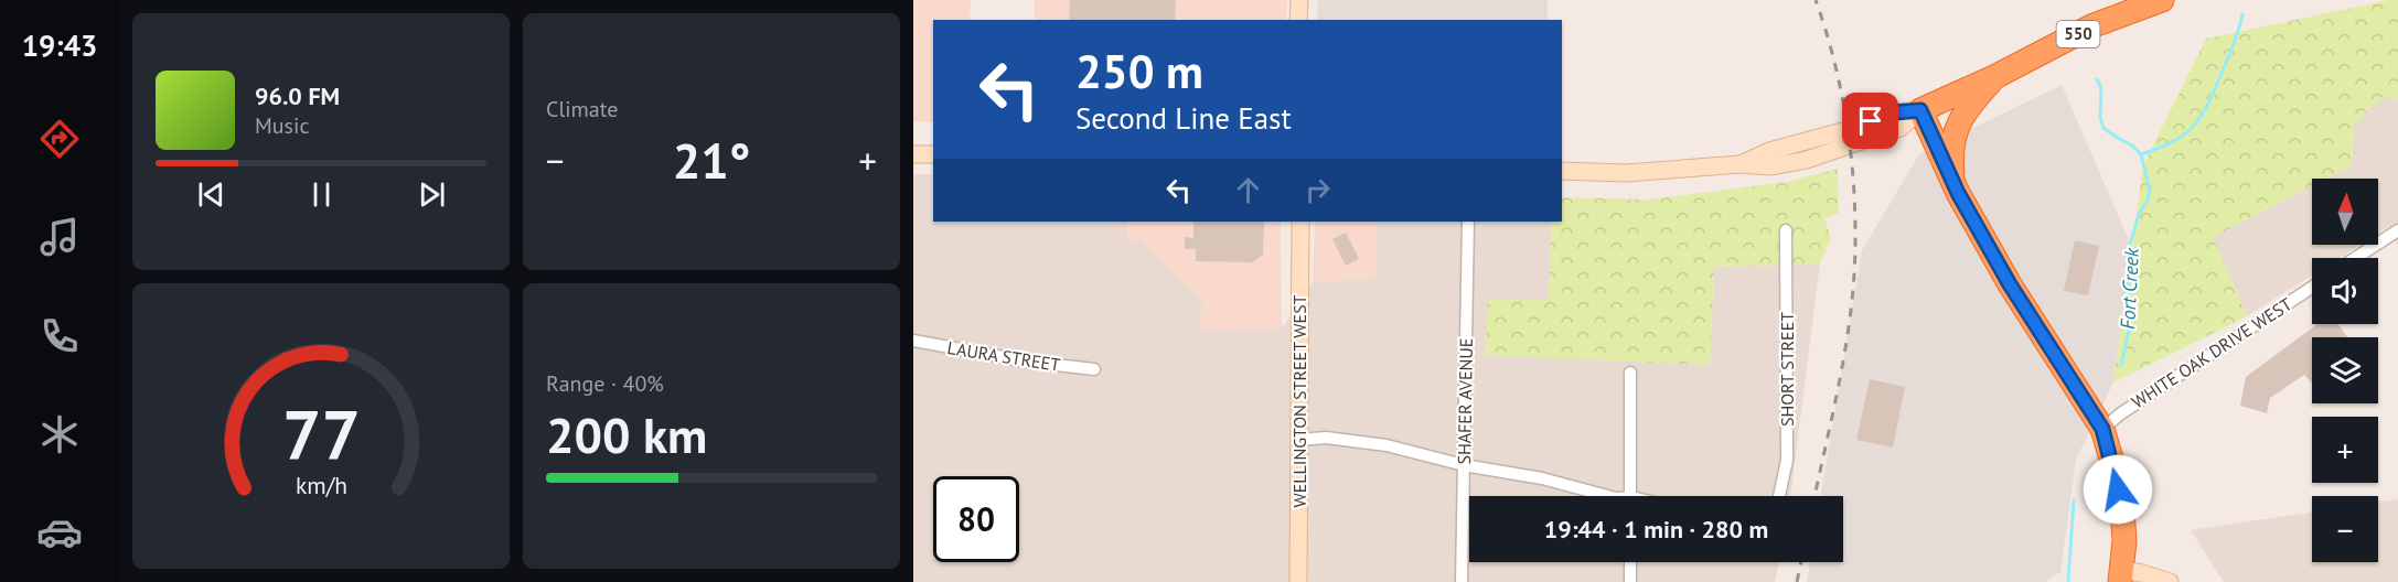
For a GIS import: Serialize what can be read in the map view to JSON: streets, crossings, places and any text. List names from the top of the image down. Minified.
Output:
{"streets":{"highway":["550"],"main road":["WELLINGTON STREET WEST"],"street":["WHITE OAK DRIVE WEST","LAURA STREET","SHORT STREET","SHAFER AVENUE"]},"water":["Fort Creek"],"north":"top","page":{"tabs":"19:43","tile":["Climate",["Range · 40%","200 km"]],"turn":["250 m","Second Line East"],"song":["96.0 FM","Music"],"heat":["−","21°","+"],"map_buttons":["+","−"],"limit":"80","trip":"19:44 · 1 min · 280 m","gauge":["77","km/h"]}}
